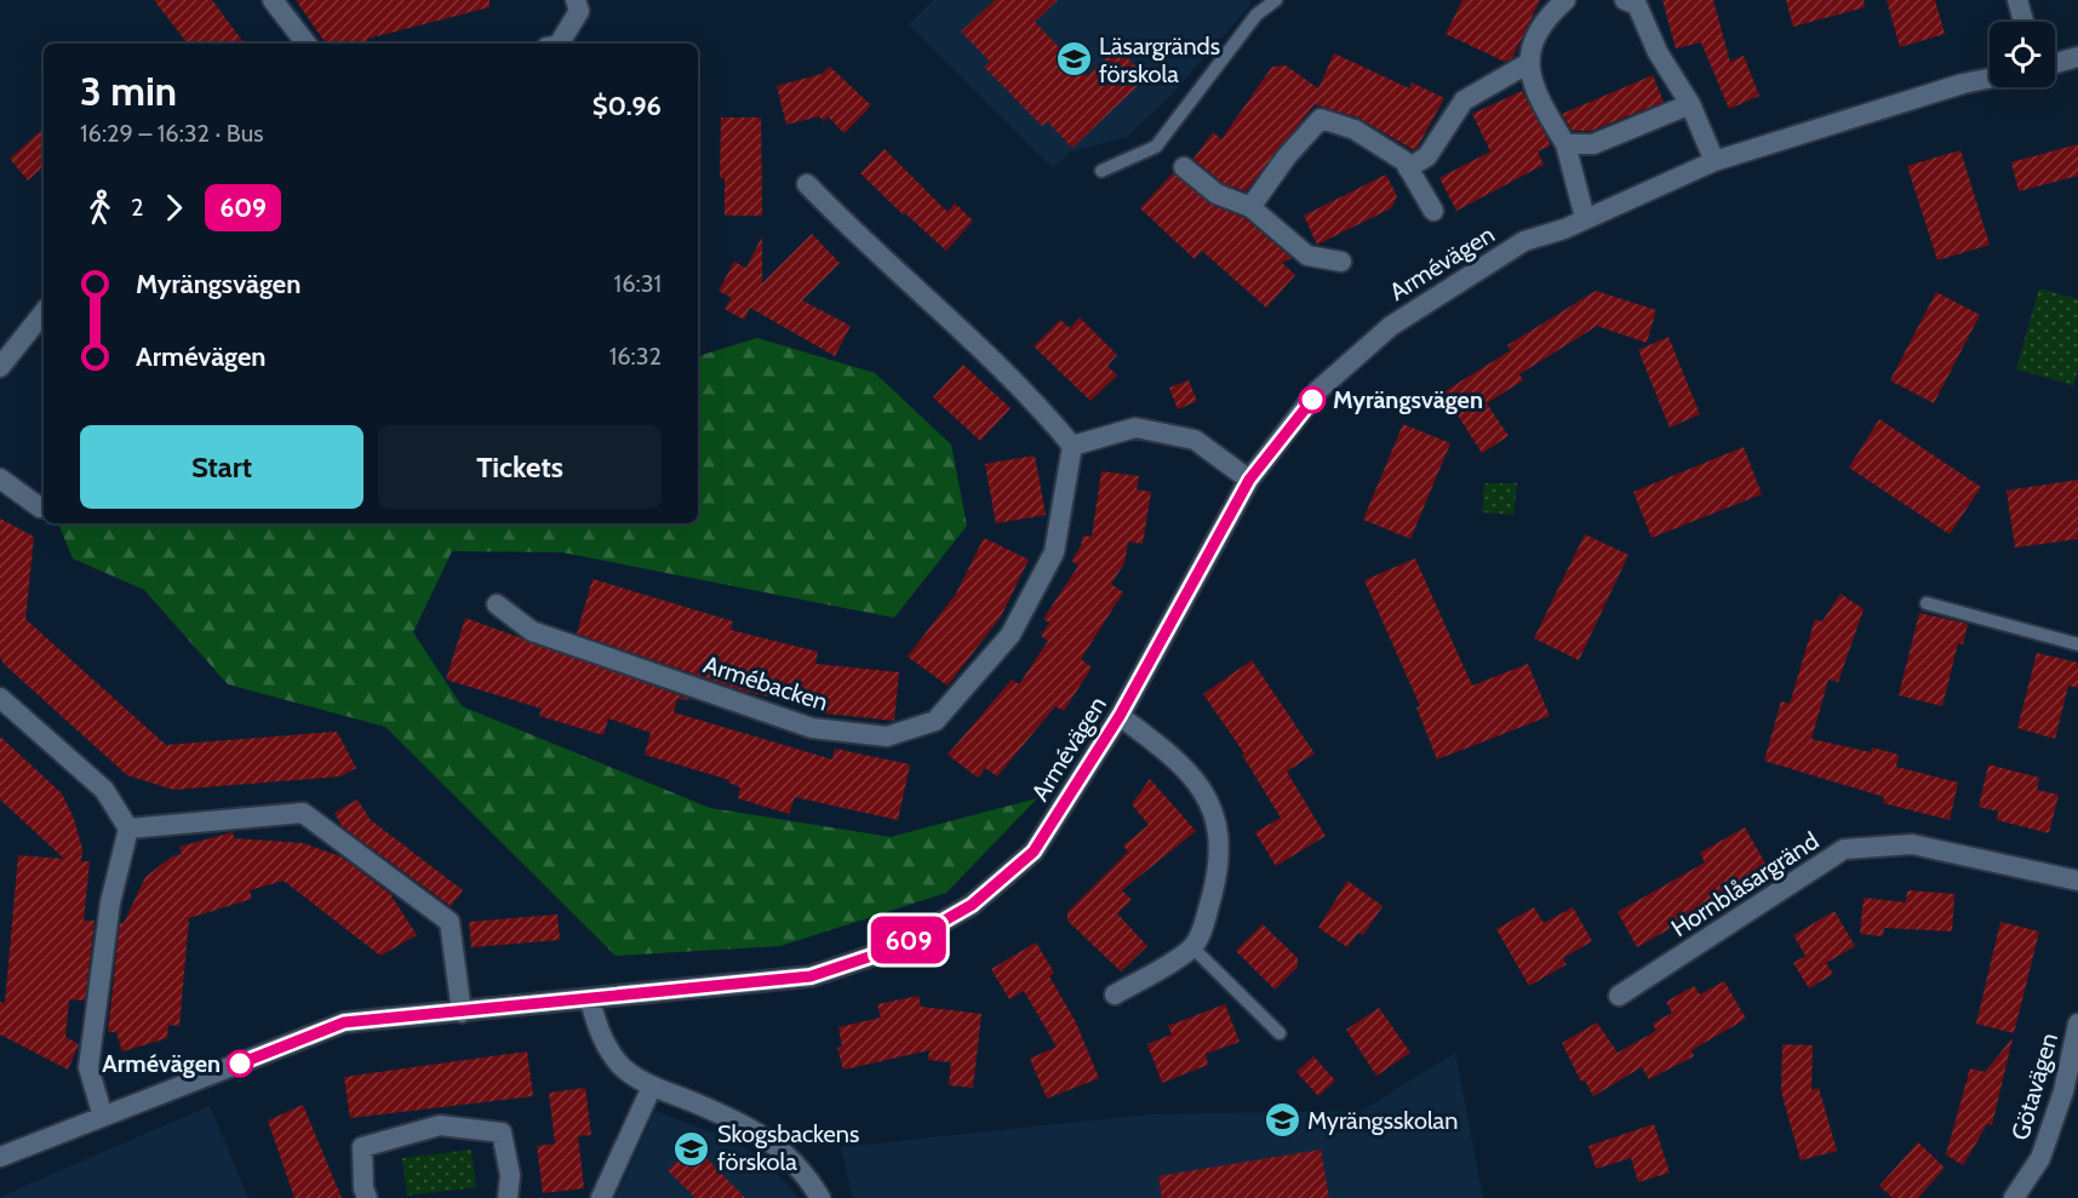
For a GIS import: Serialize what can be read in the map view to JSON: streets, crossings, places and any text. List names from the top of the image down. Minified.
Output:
{"streets":{"street":["Armévägen","Armébacken","Hornblåsargränd","Götavägen"]},"places":{"school or university":["Läsargränds förskola","Myrängsskolan","Skogsbackens förskola"],"other":["Myrängsvägen","Armévägen"]},"lines":["bus line 609"],"page":{"on_map":"609","heading":["3 min","16:29 – 16:32 · Bus","$0.96"],"legs":["2","609"],"list":[{"name":"Myrängsvägen","value":"16:31"},{"name":"Armévägen","value":"16:32"}],"buttons":["Start","Tickets"]}}
